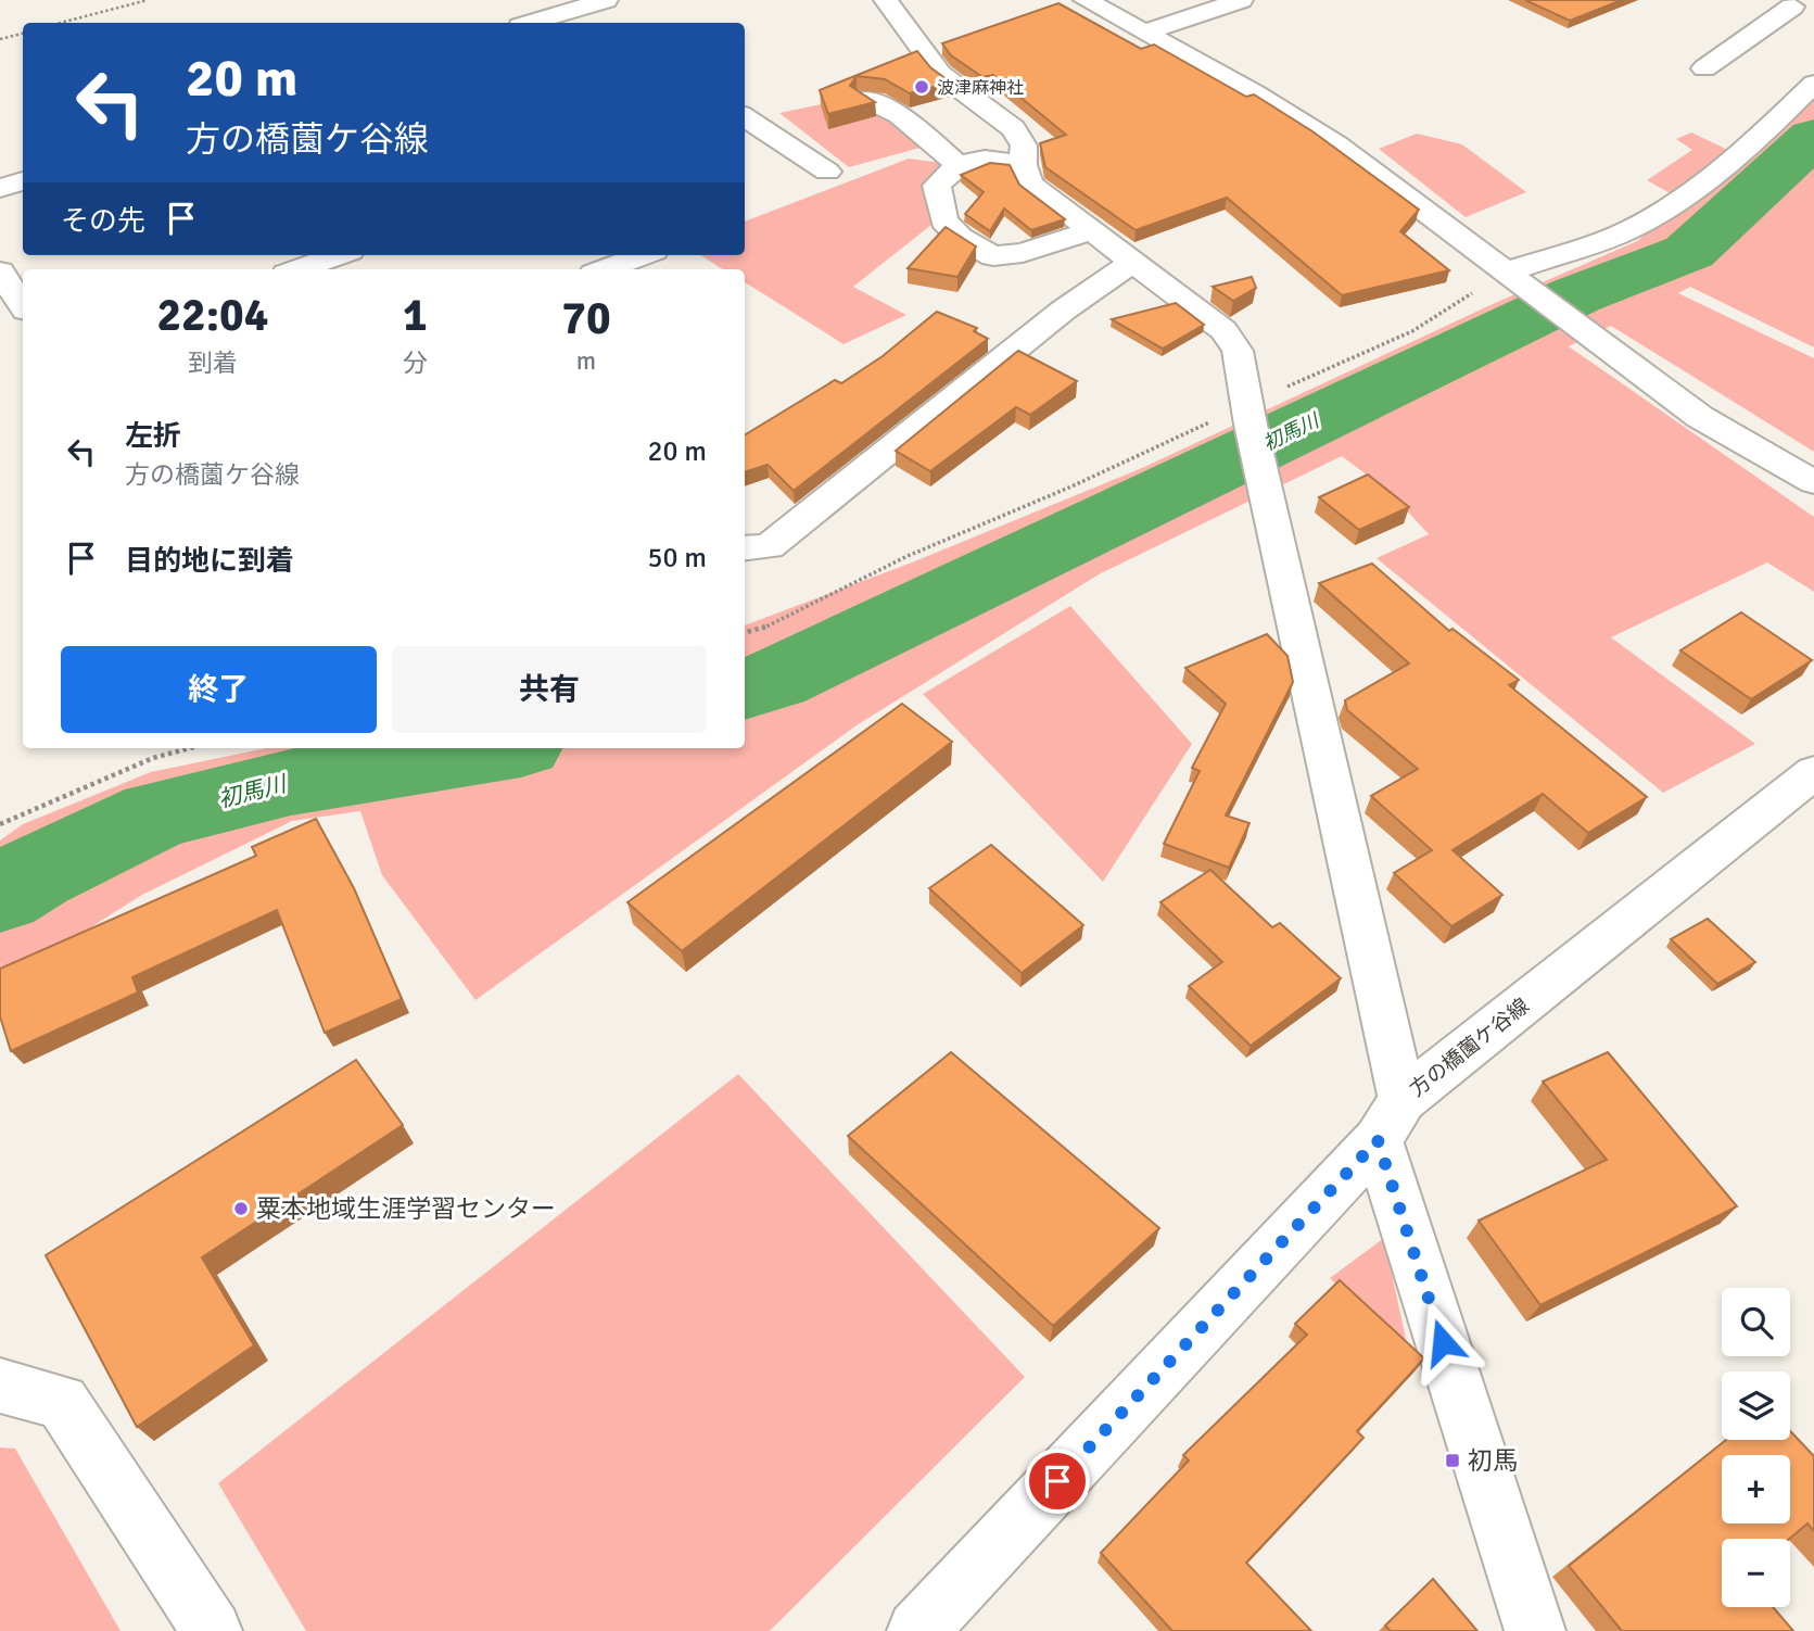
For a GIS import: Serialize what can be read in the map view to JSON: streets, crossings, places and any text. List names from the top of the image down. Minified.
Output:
{"streets":{"street":["方の橋薗ケ谷線"]},"water":["初馬川"],"places":{"other":["波津麻神社","粟本地域生涯学習センター"],"transit":["初馬"]},"page":{"turn":["20 m","方の橋薗ケ谷線"],"then":"その先","eta":["22:04","到着","1","分","70","m"],"list":[{"name":"左折","note":"方の橋薗ケ谷線","value":"20 m"},{"name":"目的地に到着","value":"50 m"}],"buttons":["終了","共有"],"map_buttons":["+","−"]}}
